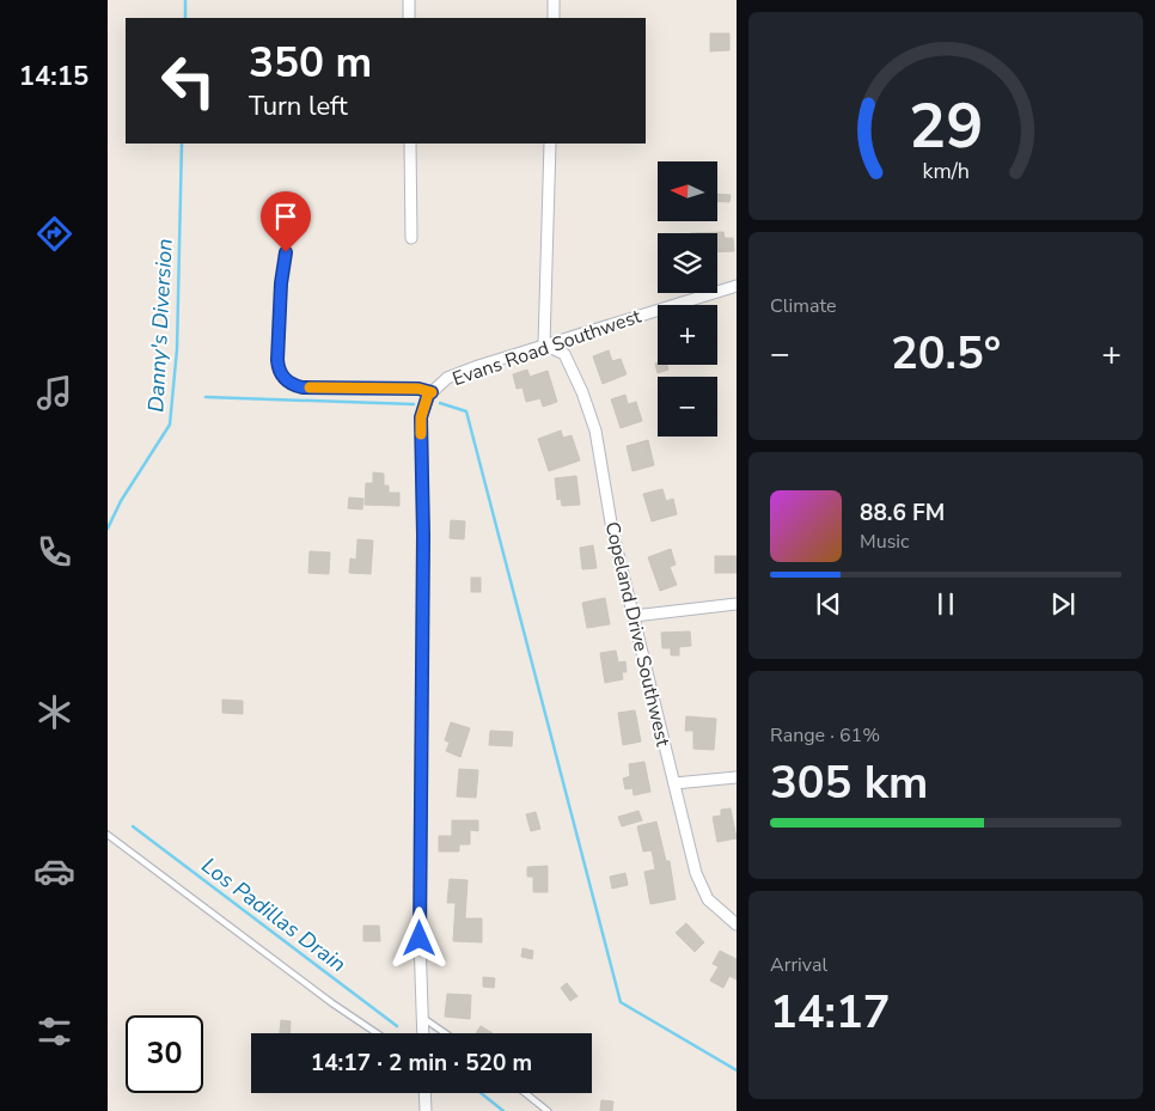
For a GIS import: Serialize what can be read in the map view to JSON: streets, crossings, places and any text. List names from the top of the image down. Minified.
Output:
{"streets":{"street":["Evans Road Southwest","Copeland Drive Southwest"]},"crossings":[["Evans Road Southwest","Copeland Drive Southwest"]],"water":["Danny's Diversion","Los Padillas Drain"],"north":"left","page":{"tabs":"14:15","turn":["350 m","Turn left"],"map_buttons":["+","−"],"tile":["Climate",["Range · 61%","305 km"],["Arrival","14:17"]],"heat":["−","20.5°","+"],"song":["88.6 FM","Music"],"limit":"30","trip":"14:17 · 2 min · 520 m","gauge":["29","km/h"]}}
